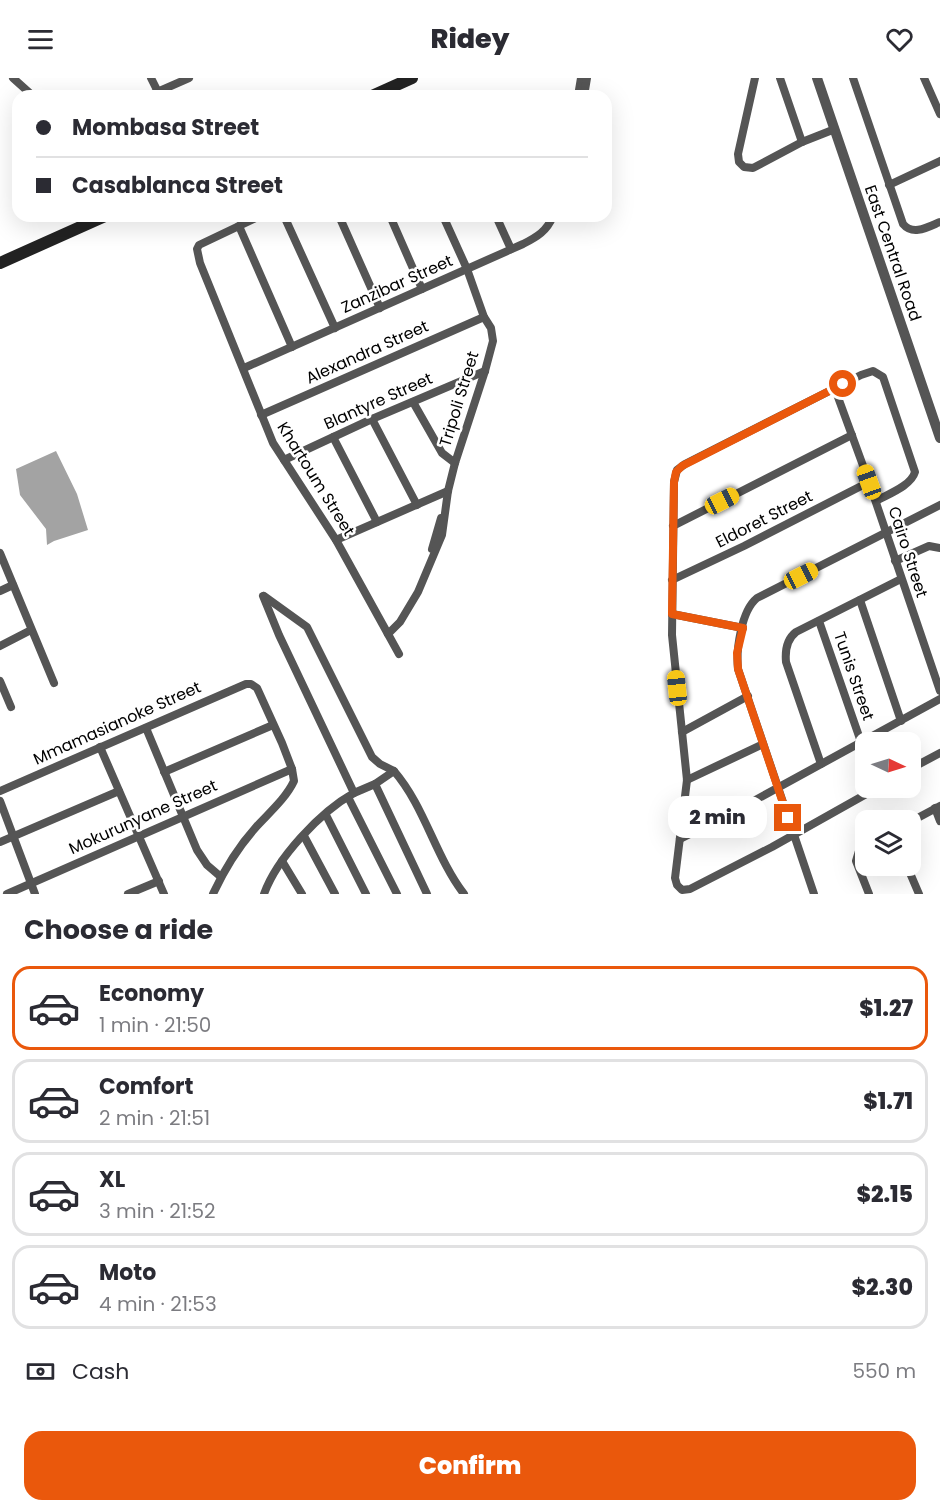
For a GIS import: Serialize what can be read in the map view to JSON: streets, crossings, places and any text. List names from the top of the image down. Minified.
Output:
{"streets":{"street":["East Central Road","Zanzibar Street","Alexandra Street","Tripoli Street","Blantyre Street","Khartoum Street","Eldoret Street","Cairo Street","Tunis Street","Mmamasianoke Street","Mokurunyane Street"]},"crossings":[["Zanzibar Street","Tripoli Street"],["Zanzibar Street","Khartoum Street"],["Alexandra Street","Tripoli Street"],["Alexandra Street","Khartoum Street"],["Tripoli Street","Blantyre Street"],["Tripoli Street","Khartoum Street"],["Blantyre Street","Khartoum Street"],["Eldoret Street","Cairo Street"]],"north":"right","page":{"header":"Ridey","banner":["Mombasa Street","Casablanca Street"],"bubble":"2 min","heading":"Choose a ride","list":[{"name":"Economy","note":"1 min · 21:50","value":"$1.27"},{"name":"Comfort","note":"2 min · 21:51","value":"$1.71"},{"name":"XL","note":"3 min · 21:52","value":"$2.15"},{"name":"Moto","note":"4 min · 21:53","value":"$2.30"}],"pay":["Cash","550 m"],"buttons":"Confirm"}}
